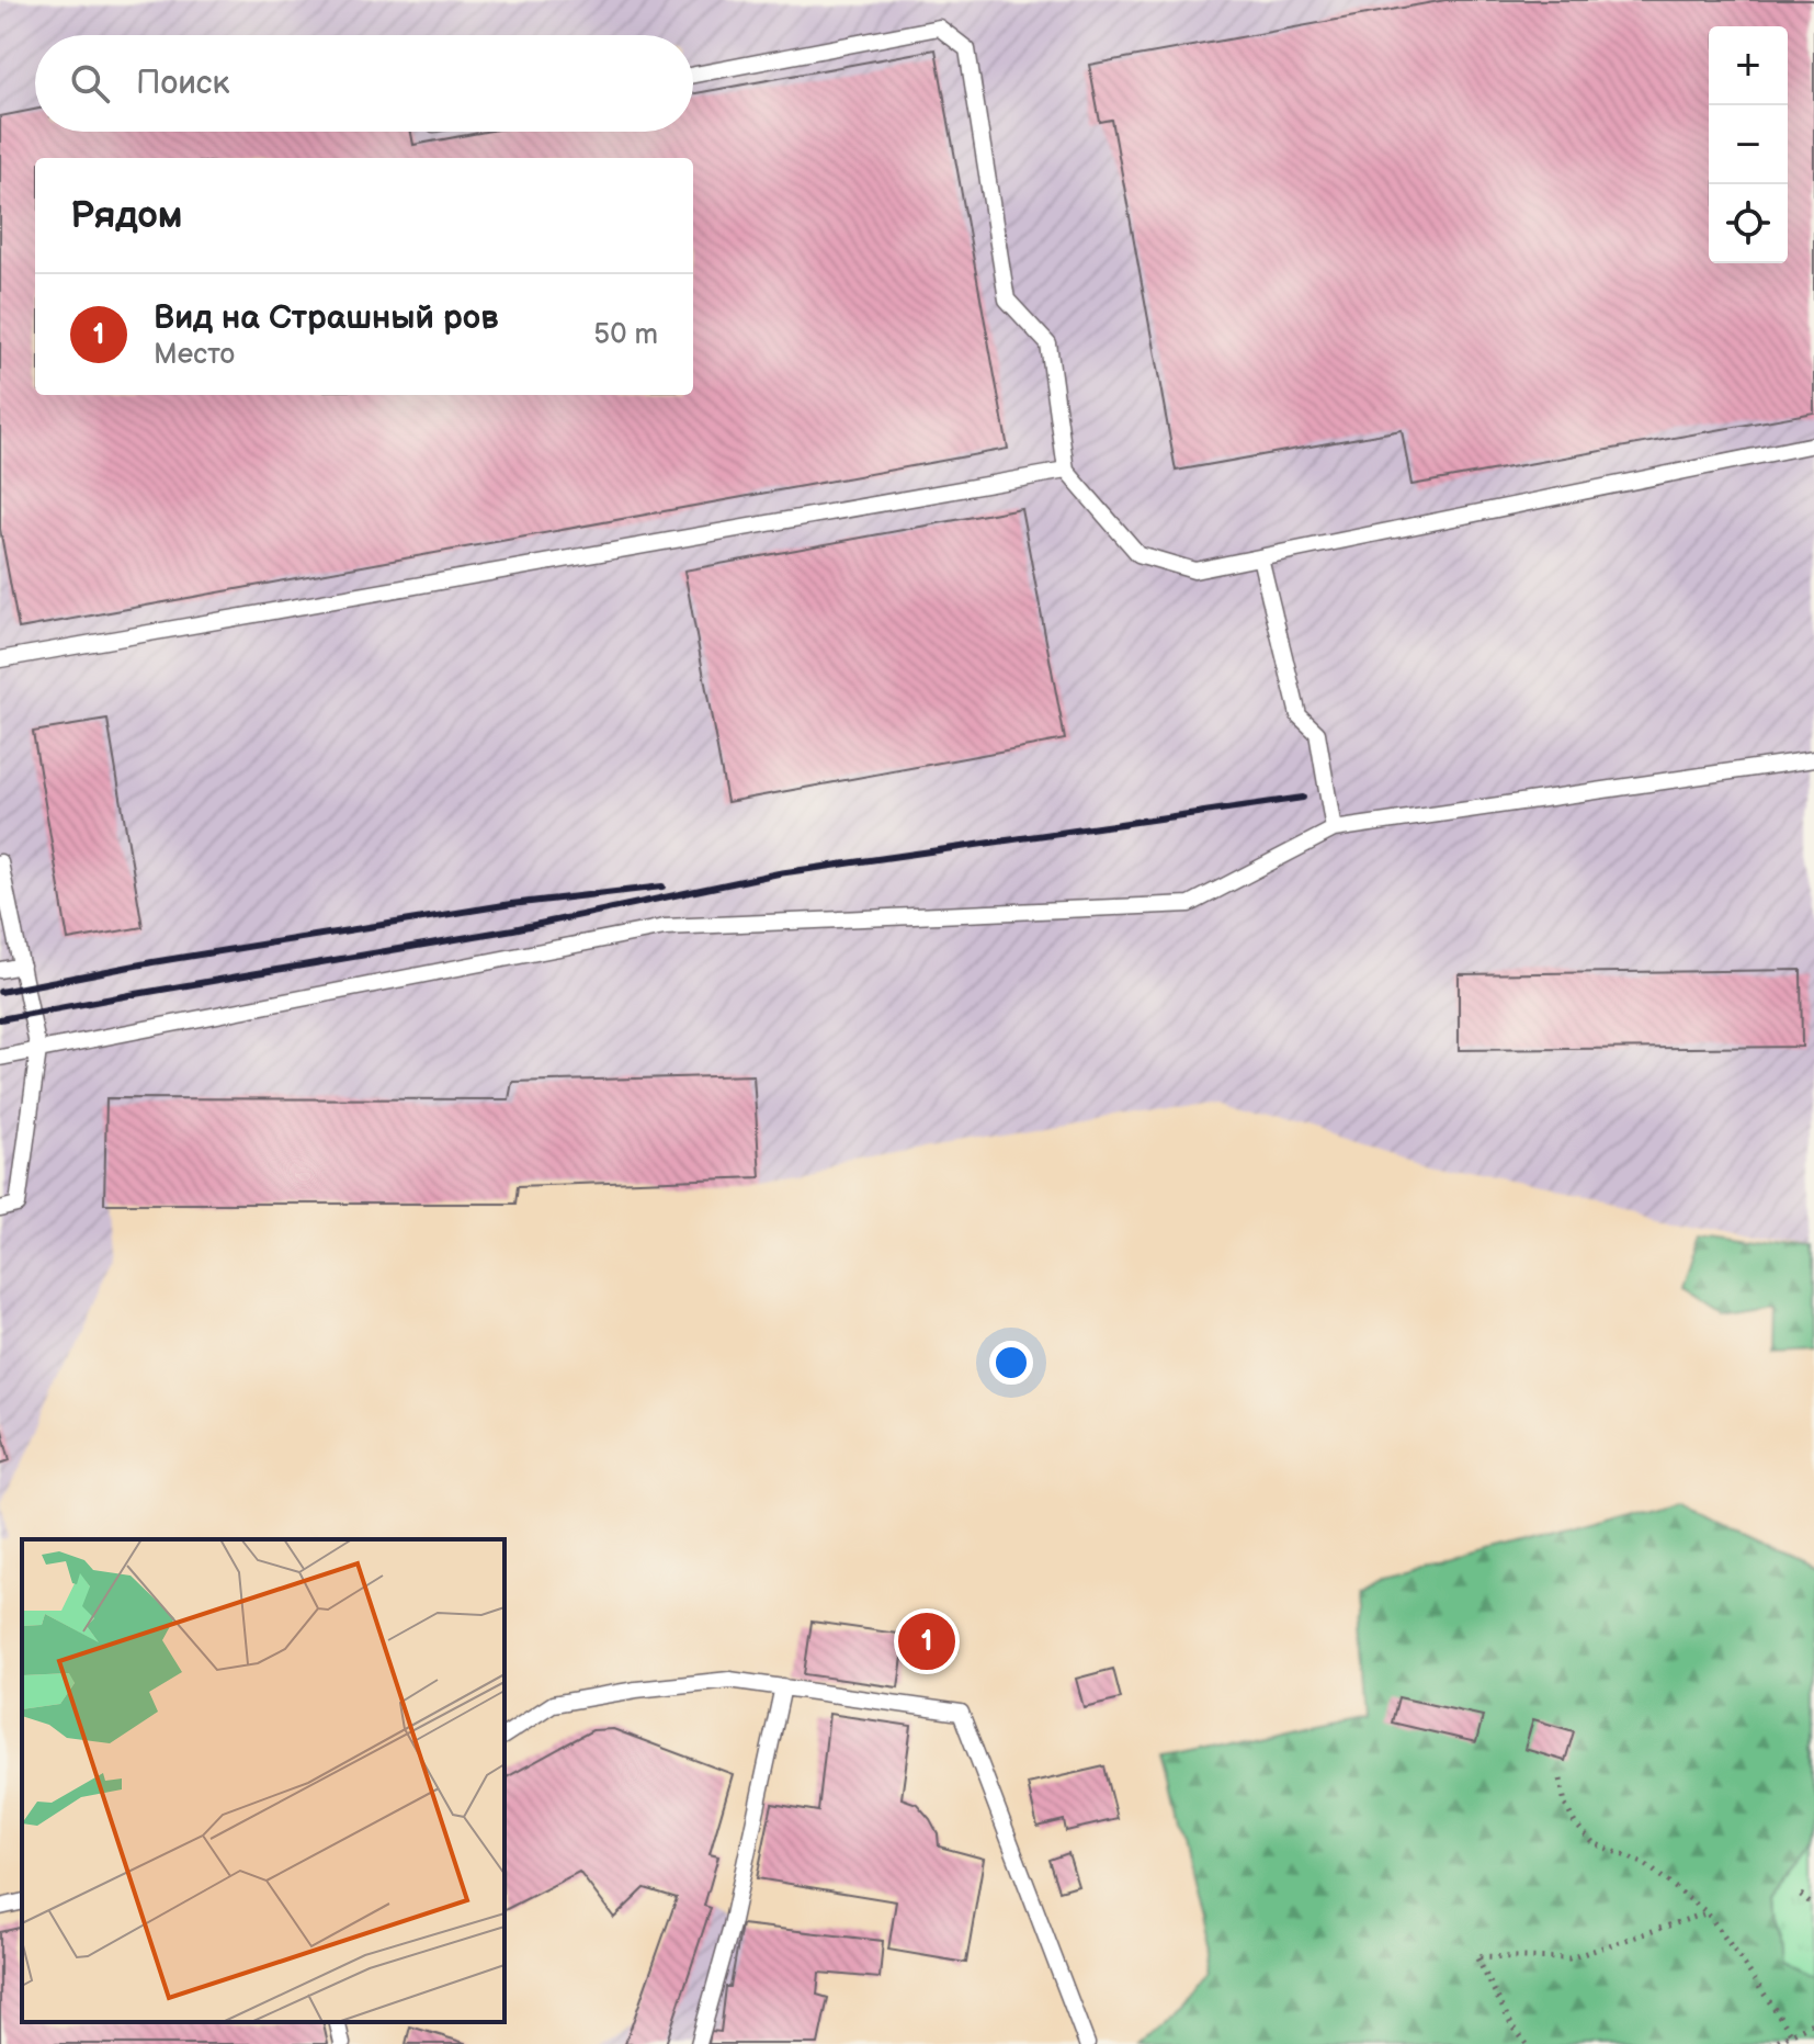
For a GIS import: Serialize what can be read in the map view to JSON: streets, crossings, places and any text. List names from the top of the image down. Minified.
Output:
{"page":{"map_buttons":["+","−"],"search":"Поиск","heading":"Рядом","list":[{"mark":"1","name":"Вид на Страшный ров","note":"Место","value":"50 m"}],"pins":"1"}}
